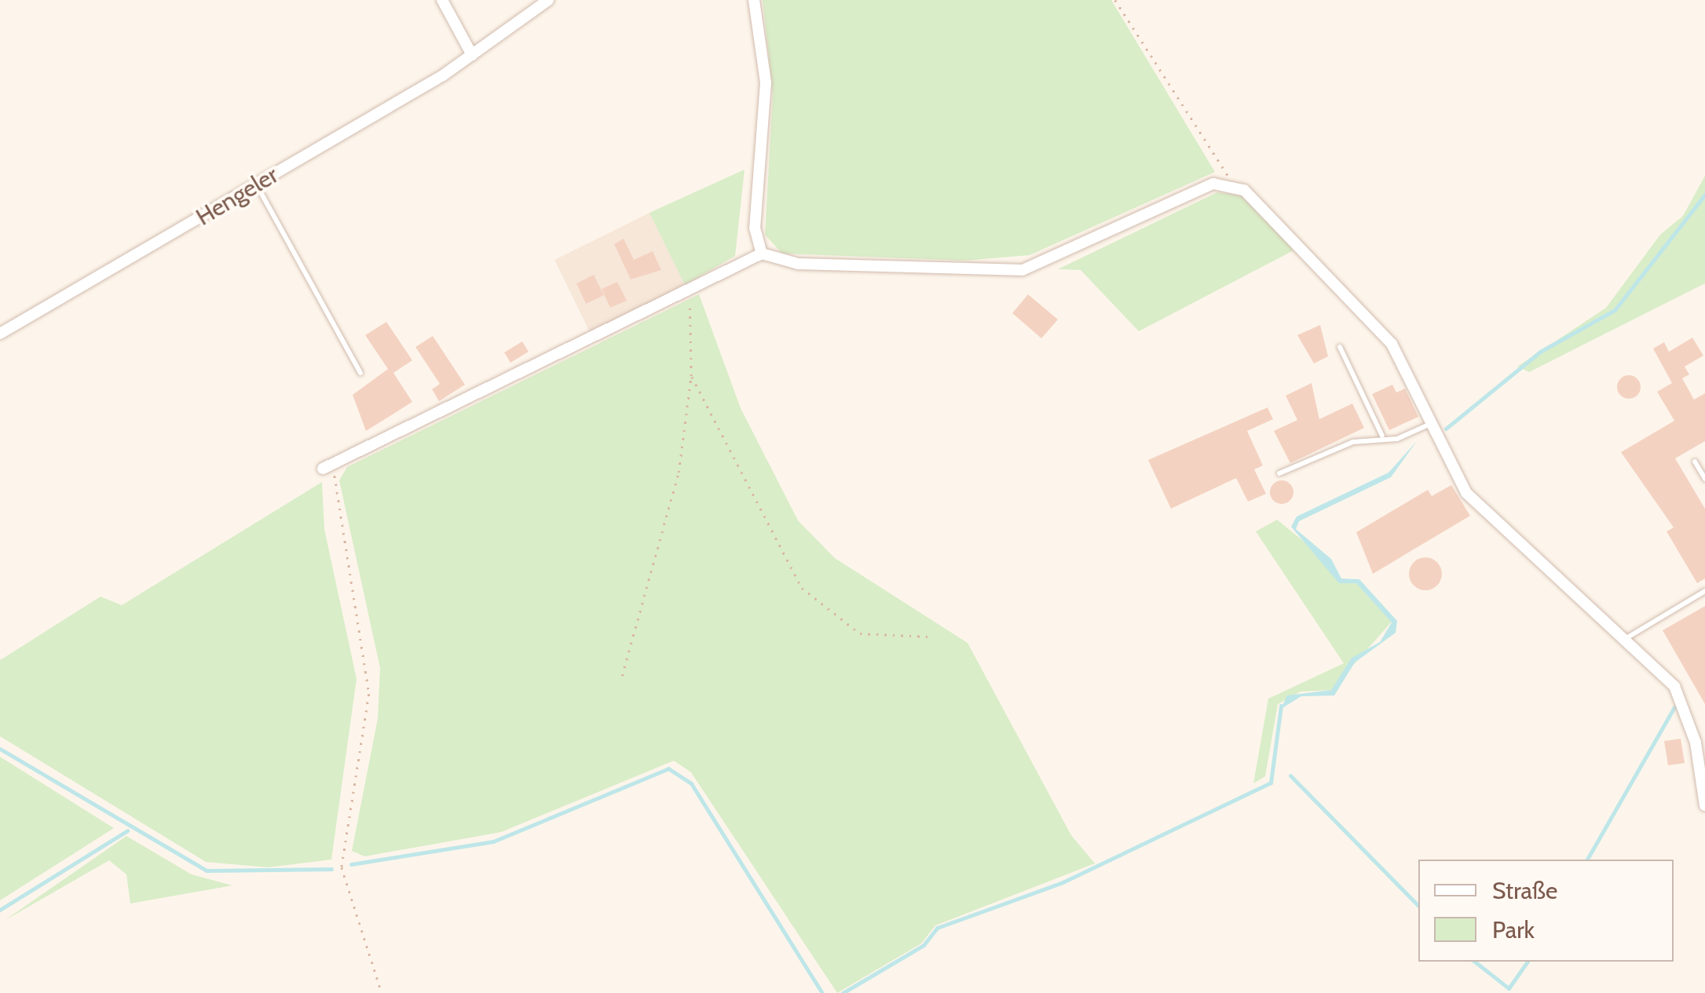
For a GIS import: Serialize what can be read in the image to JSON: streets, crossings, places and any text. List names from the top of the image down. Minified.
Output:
{"streets":{"street":["Hengeler"]},"legend":["Straße","Park"]}
